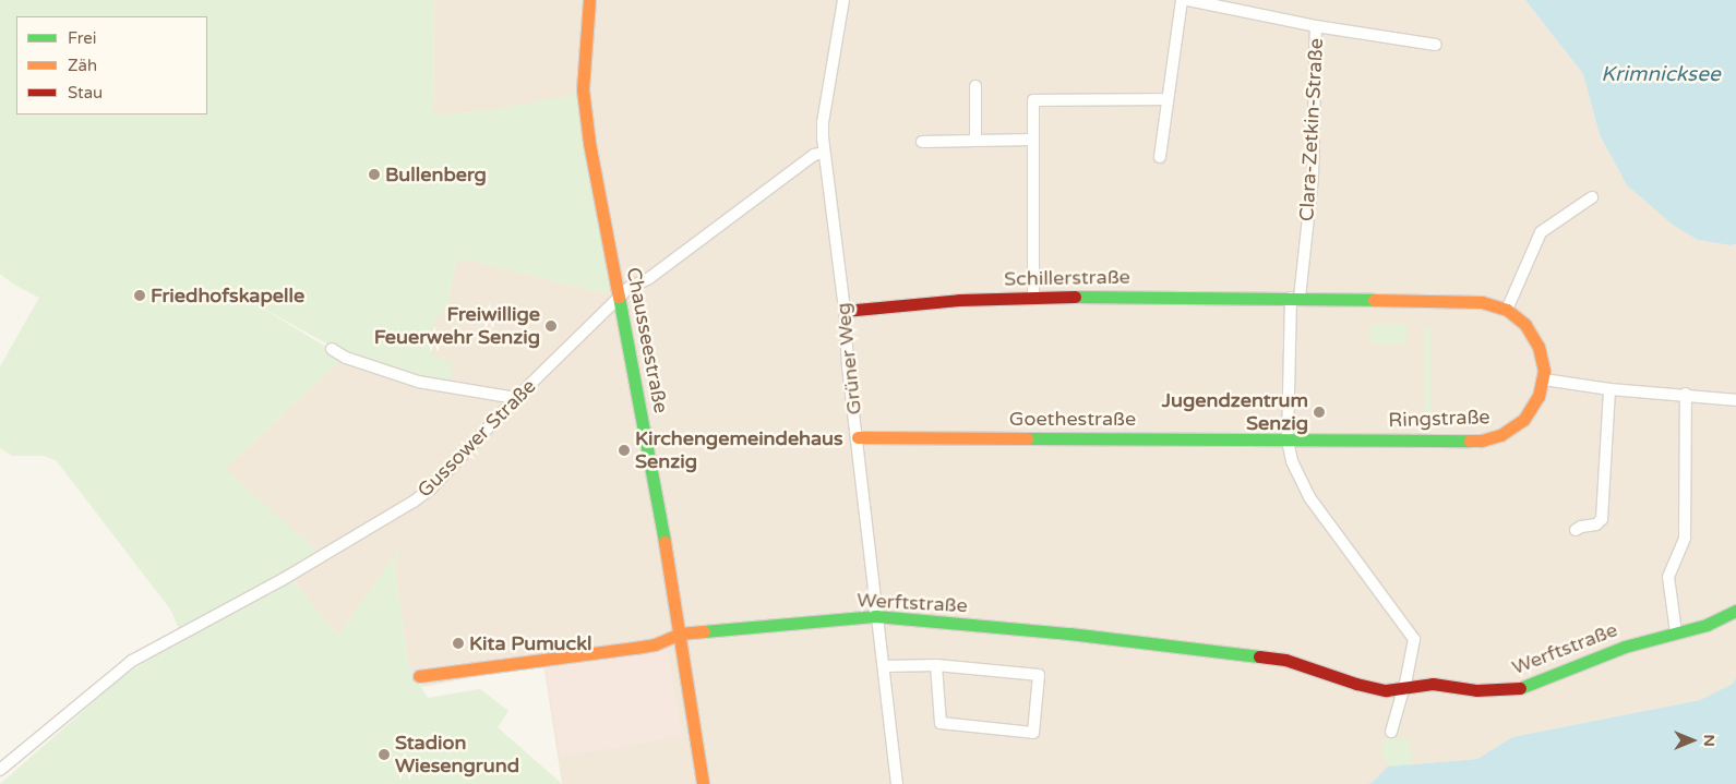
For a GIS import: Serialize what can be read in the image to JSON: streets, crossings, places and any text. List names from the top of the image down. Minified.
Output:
{"streets":{"street":["Clara-Zetkin-Straße","Schillerstraße","Chausseestraße","Grüner Weg","Goethestraße","Ringstraße","Gussower Straße","Werftstraße"]},"crossings":[["Clara-Zetkin-Straße","Schillerstraße"],["Clara-Zetkin-Straße","Goethestraße"],["Clara-Zetkin-Straße","Ringstraße"],["Schillerstraße","Grüner Weg"],["Schillerstraße","Ringstraße"],["Chausseestraße","Gussower Straße"],["Chausseestraße","Werftstraße"],["Grüner Weg","Goethestraße"],["Grüner Weg","Gussower Straße"],["Grüner Weg","Werftstraße"],["Goethestraße","Ringstraße"]],"water":["Krimnicksee"],"places":["Bullenberg","Friedhofskapelle","Freiwillige Feuerwehr Senzig","Jugendzentrum Senzig","Kirchengemeindehaus Senzig","Kita Pumuckl","Stadion Wiesengrund"],"legend":["Frei","Zäh","Stau"],"north":"right"}
